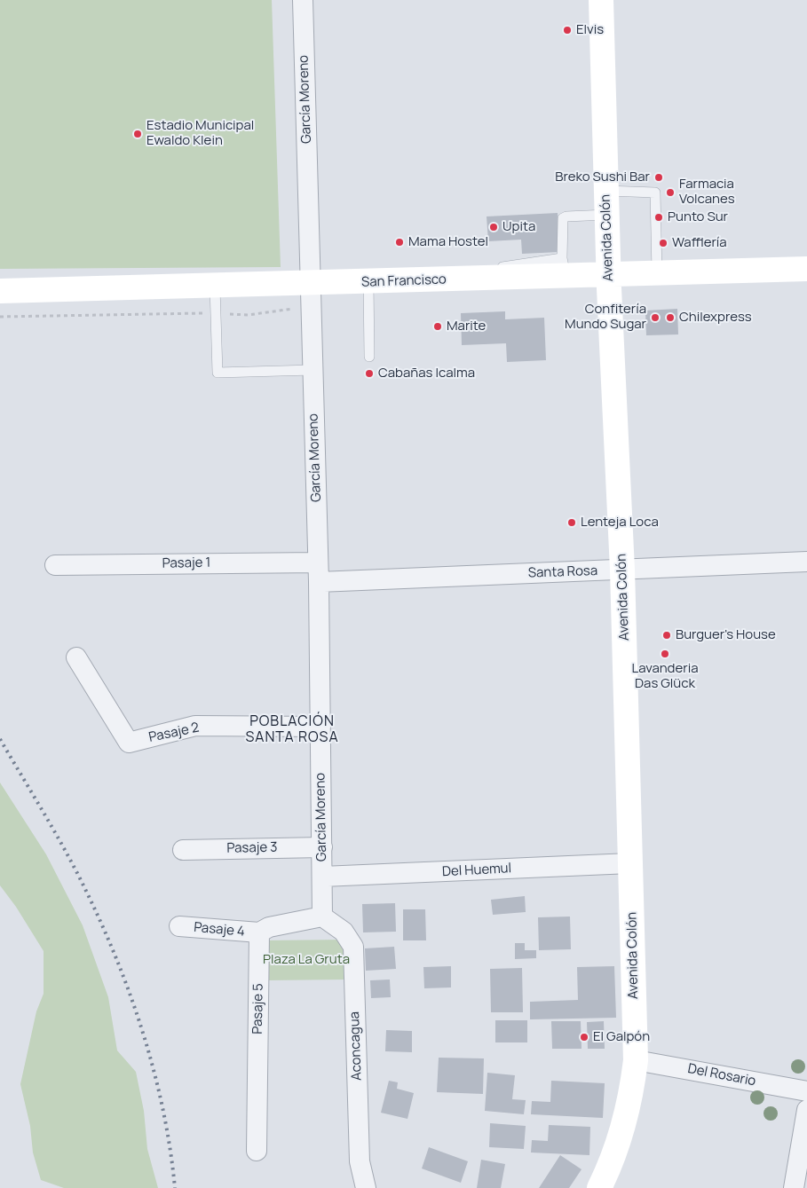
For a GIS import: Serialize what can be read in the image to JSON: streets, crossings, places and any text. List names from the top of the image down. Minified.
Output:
{"streets":{"main road":["Avenida Colón","San Francisco"],"street":["García Moreno","Pasaje 1","Santa Rosa","Pasaje 2","Pasaje 3","Del Huemul","Pasaje 4","Pasaje 5","Aconcagua","Del Rosario"]},"crossings":[["García Moreno","San Francisco"],["García Moreno","Pasaje 1"],["García Moreno","Santa Rosa"],["García Moreno","Pasaje 2"],["García Moreno","Pasaje 3"],["García Moreno","Del Huemul"],["García Moreno","Aconcagua"],["Avenida Colón","San Francisco"],["Avenida Colón","Santa Rosa"],["Avenida Colón","Del Huemul"],["Avenida Colón","Del Rosario"],["Pasaje 1","Santa Rosa"],["Pasaje 4","Pasaje 5"]],"districts":["POBLACIÓN SANTA ROSA"],"parks":["Plaza La Gruta"],"places":["Elvis","Estadio Municipal Ewaldo Klein","Breko Sushi Bar","Farmacia Volcanes","Punto Sur","Upita","Mama Hostel","Wafflería","Confitería Mundo Sugar","Chilexpress","Marite","Cabañas Icalma","Lenteja Loca","Burguer's House","Lavanderia Das Glück","El Galpón"]}
